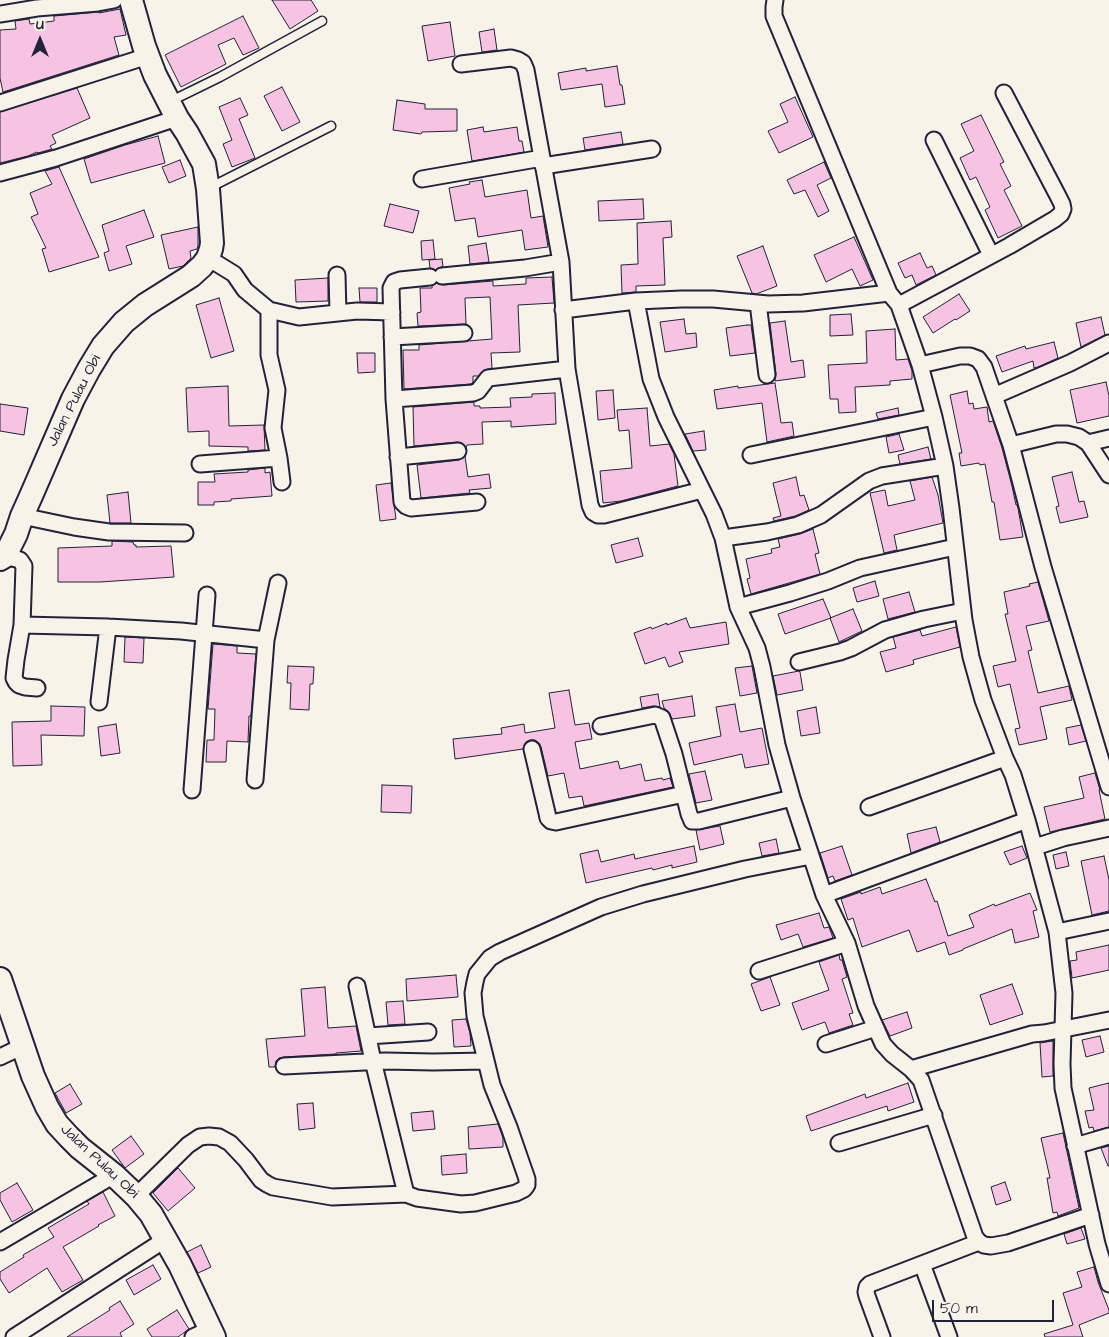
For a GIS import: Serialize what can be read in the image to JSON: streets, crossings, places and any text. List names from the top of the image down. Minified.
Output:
{"streets":{"street":["Jalan Pulau Obi"]},"scale_bar":"50 m","north":"top"}
